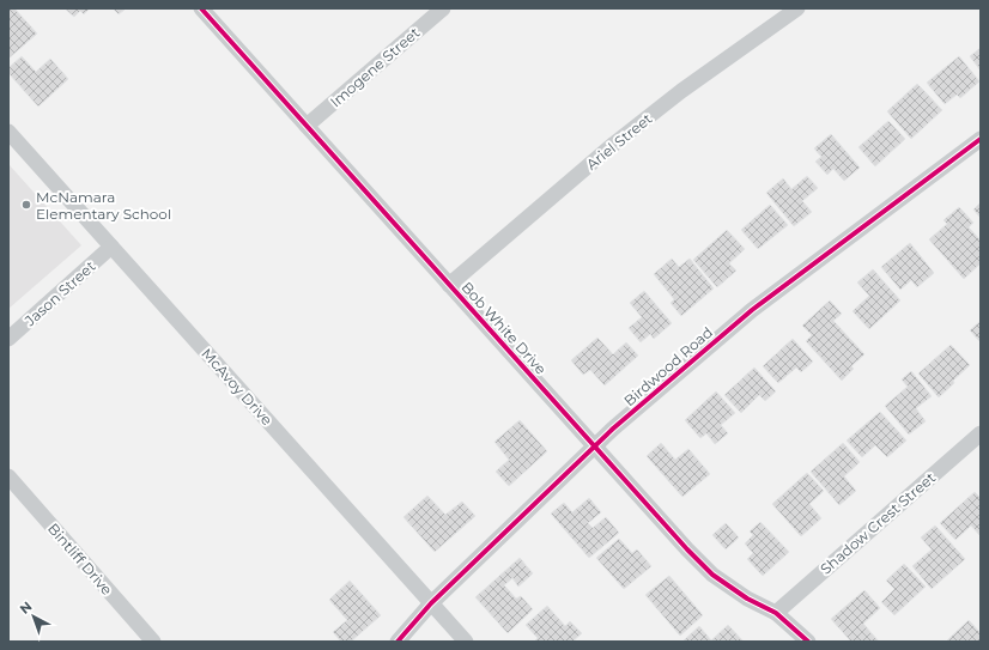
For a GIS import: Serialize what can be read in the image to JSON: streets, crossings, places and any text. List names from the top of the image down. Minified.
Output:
{"streets":{"street":["Imogene Street","Ariel Street","Jason Street","Bob White Drive","Birdwood Road","McAvoy Drive","Shadow Crest Street","Bintliff Drive"]},"crossings":[["Imogene Street","Bob White Drive"],["Ariel Street","Bob White Drive"],["Jason Street","McAvoy Drive"],["Bob White Drive","Birdwood Road"],["Bob White Drive","Shadow Crest Street"],["Birdwood Road","McAvoy Drive"]],"places":["McNamara Elementary School"],"north":"top left"}
